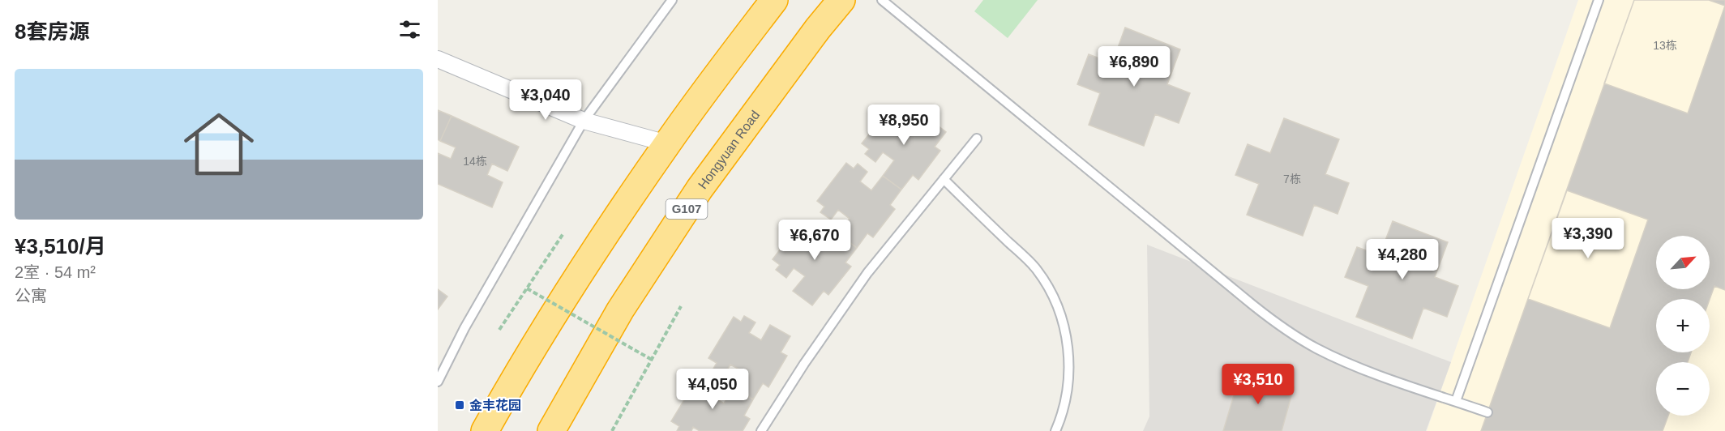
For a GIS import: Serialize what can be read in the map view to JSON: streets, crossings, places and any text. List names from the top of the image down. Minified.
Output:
{"streets":{"highway":["Hongyuan Road","G107"]},"places":{"transit":["金丰花园"]},"house_numbers":["13栋","14栋","7栋"],"north":"top right","page":{"heading":"8套房源","price":["¥6,890","¥3,040","¥8,950","¥3,390","¥6,670","¥4,280","¥3,510","¥4,050"],"list":[{"name":"¥3,510/月","note":"2室 · 54 m² · 公寓"}],"map_buttons":["+","−"]}}
